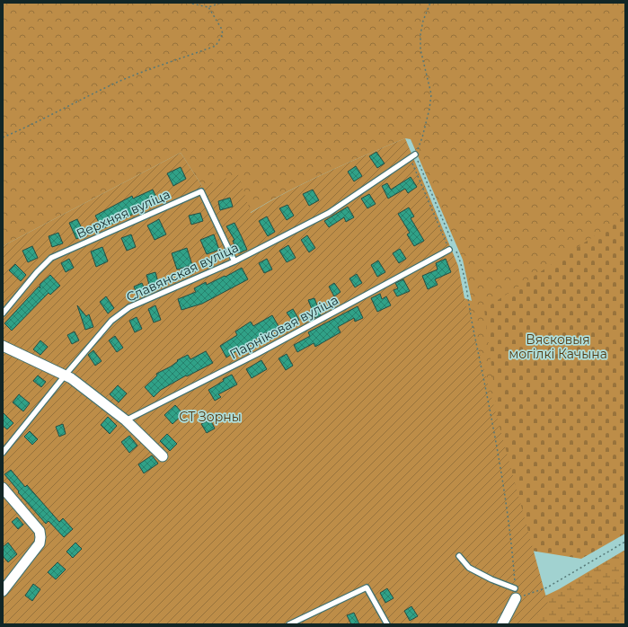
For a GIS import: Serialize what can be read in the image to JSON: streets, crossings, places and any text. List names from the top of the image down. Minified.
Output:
{"streets":{"lane":["Верхняя вуліца","Славянская вуліца","Парніковая вуліца"]},"crossings":[["Верхняя вуліца","Славянская вуліца"]],"parks":["Вясковыя могілкі Качына","СТ Зорны"]}
